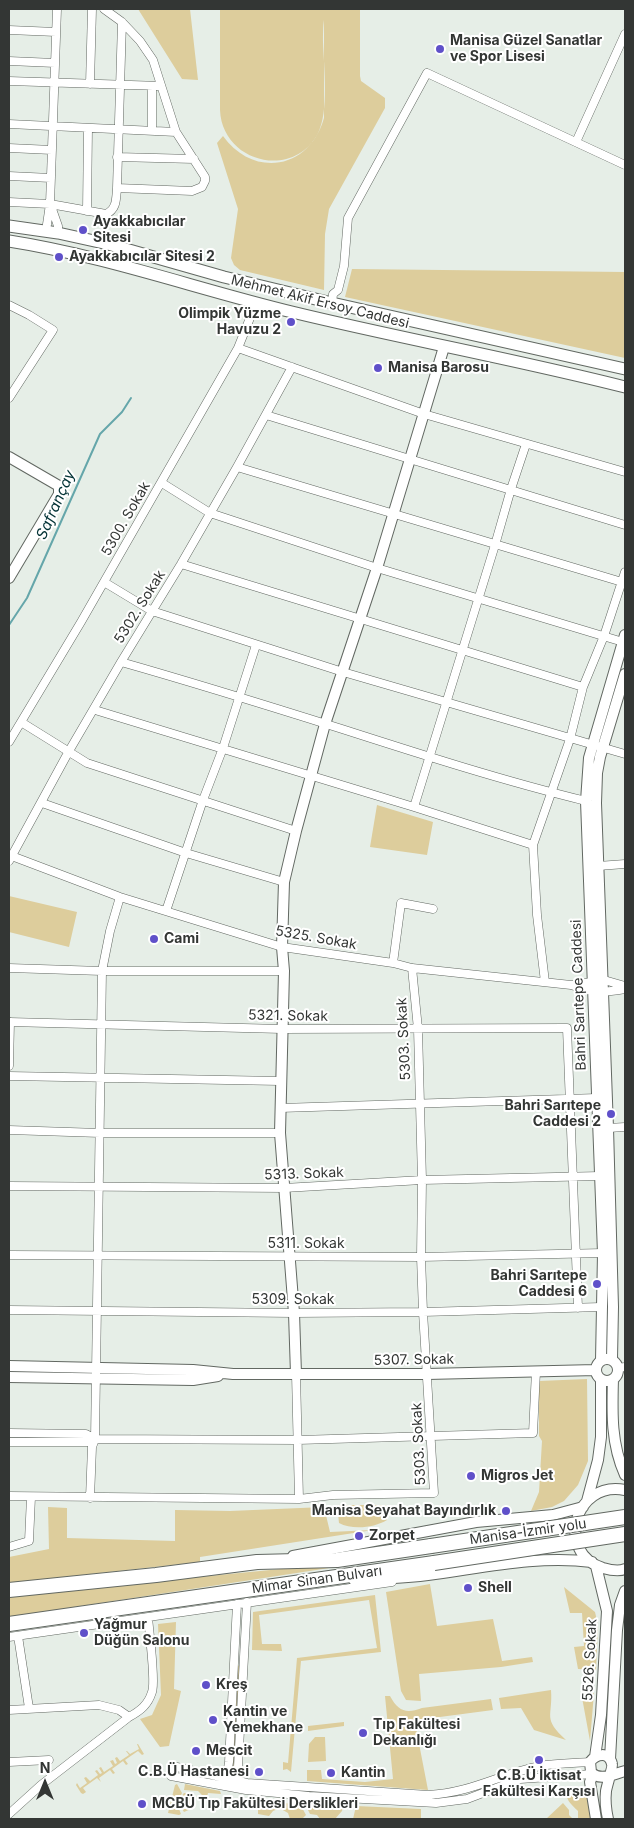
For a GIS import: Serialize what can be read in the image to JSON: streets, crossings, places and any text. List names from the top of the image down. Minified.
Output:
{"streets":{"highway":["Manisa-İzmir yolu","Mimar Sinan Bulvarı"],"main road":["Mehmet Akif Ersoy Caddesi","Bahri Sarıtepe Caddesi","5307. Sokak","5526. Sokak"],"street":["5300. Sokak","5302. Sokak","5325. Sokak","5321. Sokak","5303. Sokak","5313. Sokak","5311. Sokak","5309. Sokak"]},"crossings":[["Mehmet Akif Ersoy Caddesi","5300. Sokak"],["5302. Sokak","5325. Sokak"],["5325. Sokak","5303. Sokak"],["Bahri Sarıtepe Caddesi","5313. Sokak"],["Bahri Sarıtepe Caddesi","5311. Sokak"],["Bahri Sarıtepe Caddesi","5309. Sokak"],["Bahri Sarıtepe Caddesi","5307. Sokak"],["5321. Sokak","5303. Sokak"],["5303. Sokak","5313. Sokak"],["5303. Sokak","5311. Sokak"],["5303. Sokak","5309. Sokak"],["5303. Sokak","5307. Sokak"],["Manisa-İzmir yolu","Mimar Sinan Bulvarı"]],"water":["Safrançay"],"places":["Manisa Güzel Sanatlar ve Spor Lisesi","Ayakkabıcılar Sitesi","Ayakkabıcılar Sitesi 2","Olimpik Yüzme Havuzu 2","Manisa Barosu","Cami","Bahri Sarıtepe Caddesi 2","Bahri Sarıtepe Caddesi 6","Migros Jet","Manisa Seyahat Bayındırlık","Zorpet","Shell","Yağmur Düğün Salonu","Kreş","Kantin ve Yemekhane","Tıp Fakültesi Dekanlığı","Mescit","C.B.Ü İktisat Fakültesi Karşısı","C.B.Ü Hastanesi","Kantin","MCBÜ Tıp Fakültesi Derslikleri"],"north":"top"}
